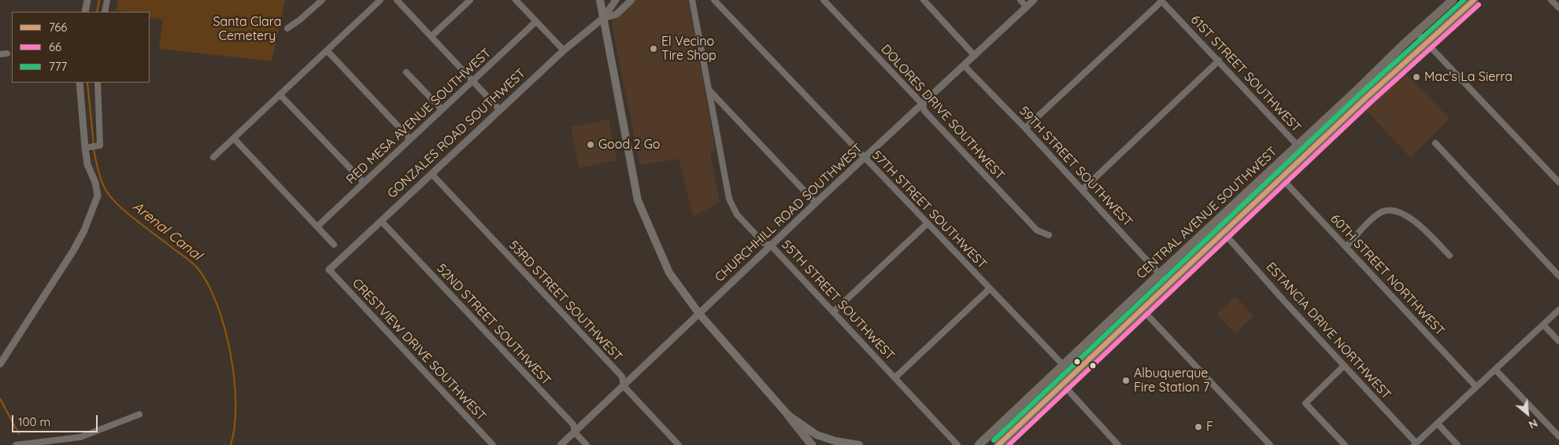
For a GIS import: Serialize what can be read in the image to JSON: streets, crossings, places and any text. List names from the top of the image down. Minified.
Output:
{"streets":{"main road":["CENTRAL AVENUE SOUTHWEST"],"street":["61ST STREET SOUTHWEST","DOLORES DRIVE SOUTHWEST","RED MESA AVENUE SOUTHWEST","GONZALES ROAD SOUTHWEST","59TH STREET SOUTHWEST","57TH STREET SOUTHWEST","CHURCHHILL ROAD SOUTHWEST","60TH STREET NORTHWEST","55TH STREET SOUTHWEST","53RD STREET SOUTHWEST","52ND STREET SOUTHWEST","ESTANCIA DRIVE NORTHWEST","CRESTVIEW DRIVE SOUTHWEST"]},"crossings":[["61ST STREET SOUTHWEST","CENTRAL AVENUE SOUTHWEST"],["DOLORES DRIVE SOUTHWEST","CHURCHHILL ROAD SOUTHWEST"],["GONZALES ROAD SOUTHWEST","53RD STREET SOUTHWEST"],["GONZALES ROAD SOUTHWEST","52ND STREET SOUTHWEST"],["GONZALES ROAD SOUTHWEST","CRESTVIEW DRIVE SOUTHWEST"],["59TH STREET SOUTHWEST","CHURCHHILL ROAD SOUTHWEST"],["59TH STREET SOUTHWEST","CENTRAL AVENUE SOUTHWEST"],["57TH STREET SOUTHWEST","CHURCHHILL ROAD SOUTHWEST"],["57TH STREET SOUTHWEST","CENTRAL AVENUE SOUTHWEST"],["CHURCHHILL ROAD SOUTHWEST","55TH STREET SOUTHWEST"],["CHURCHHILL ROAD SOUTHWEST","53RD STREET SOUTHWEST"],["CHURCHHILL ROAD SOUTHWEST","52ND STREET SOUTHWEST"]],"water":["Arenal Canal"],"parks":["Santa Clara Cemetery"],"places":["El Vecino Tire Shop","Mac's La Sierra","Good 2 Go","Albuquerque Fire Station 7","F"],"lines":["transit line 766","transit line 777","transit line 66"],"legend":["766","66","777"],"scale_bar":"100 m","north":"bottom right"}
